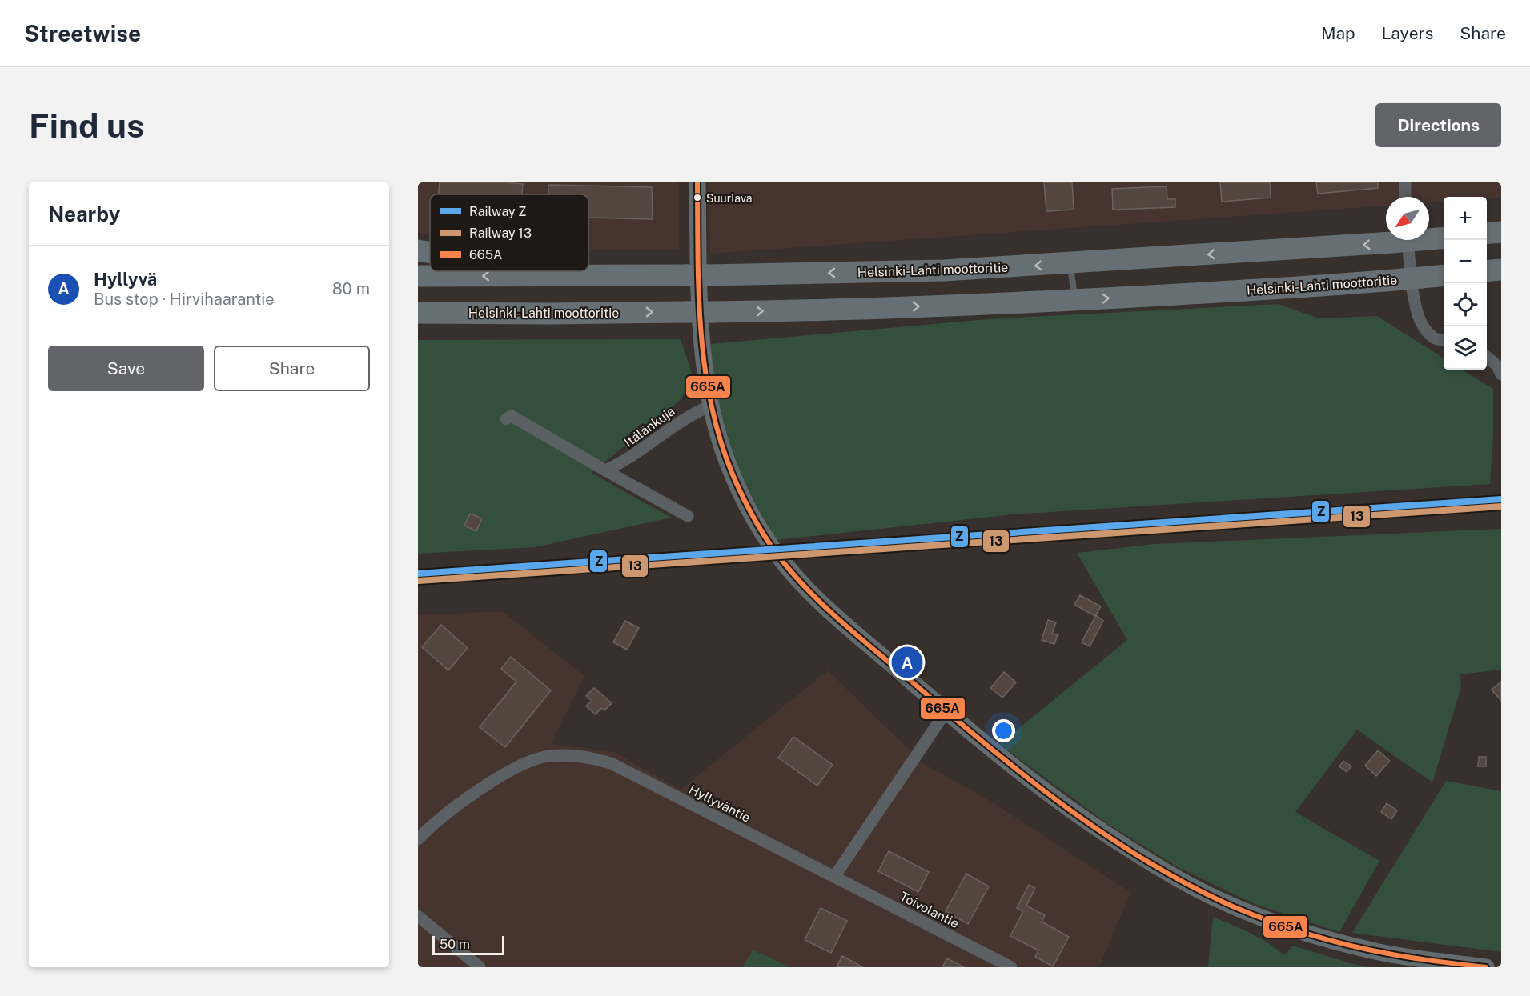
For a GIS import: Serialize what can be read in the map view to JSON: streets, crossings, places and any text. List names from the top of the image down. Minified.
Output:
{"streets":{"highway":["Helsinki-Lahti moottoritie"],"street":["Itälänkuja","Hyllyväntie","Toivolantie"]},"crossings":[["Hyllyväntie","Toivolantie"]],"places":["Suurlava"],"lines":["transit line 665A","rail line Z","rail line 13"],"legend":["Railway Z","Railway 13","665A"],"scale_bar":"50 m","north":"bottom left","page":{"header":"Streetwise","nav":["Map","Layers","Share"],"buttons":["Directions",["Save","Share"]],"title":"Find us","heading":"Nearby","map_buttons":["+","−"],"list":[{"mark":"A","name":"Hyllyvä","note":"Bus stop · Hirvihaarantie","value":"80 m"}],"pins":"A","scale":"50 m"}}
